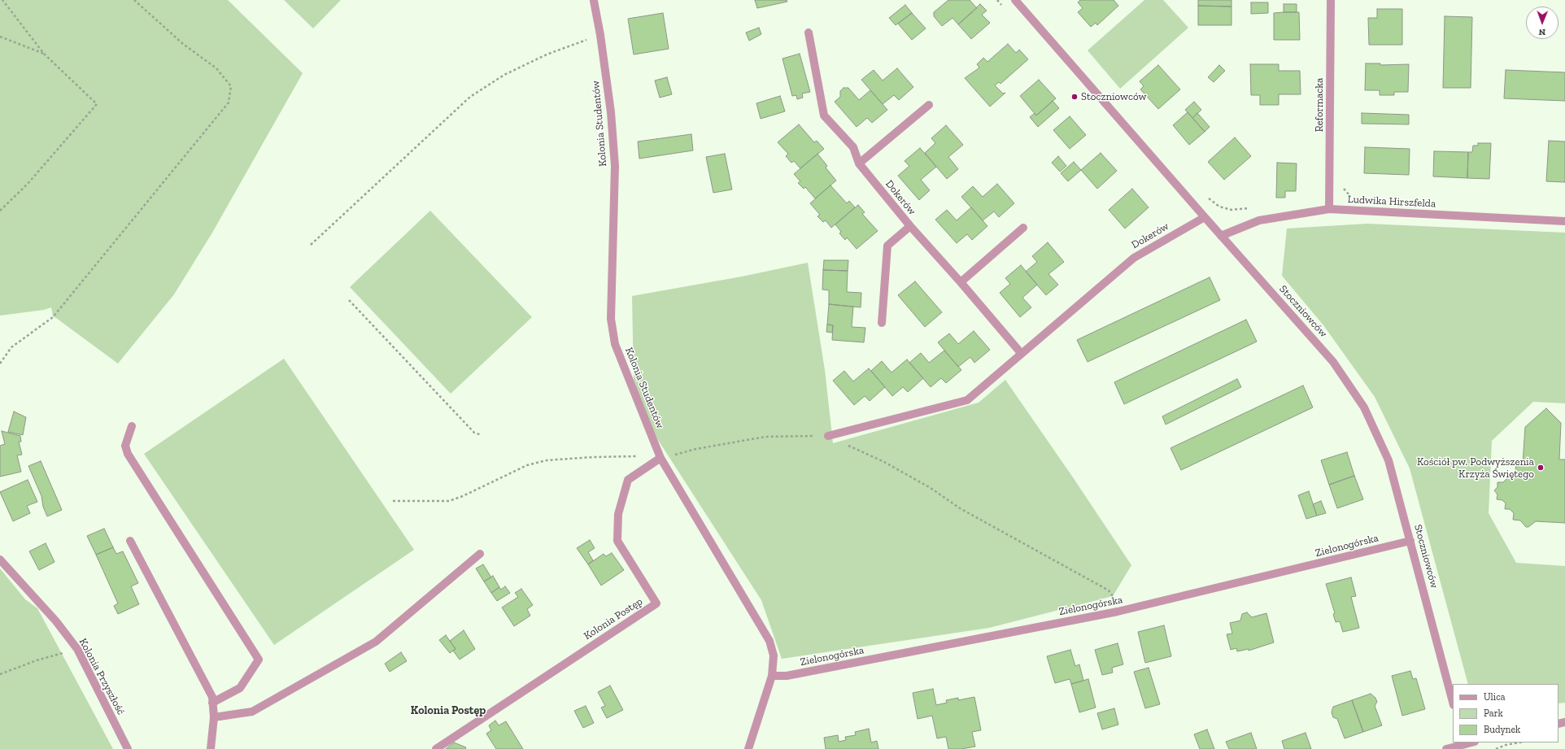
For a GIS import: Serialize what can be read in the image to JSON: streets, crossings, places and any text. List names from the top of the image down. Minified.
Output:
{"streets":{"street":["Reformacka","Kolonia Studentów","Dokerów","Ludwika Hirszfelda","Stoczniowców","Zielonogórska","Kolonia Postęp","Kolonia Przyszłość"]},"crossings":[["Reformacka","Ludwika Hirszfelda"],["Kolonia Studentów","Zielonogórska"],["Kolonia Studentów","Kolonia Postęp"],["Dokerów","Stoczniowców"],["Ludwika Hirszfelda","Stoczniowców"],["Stoczniowców","Zielonogórska"]],"districts":["Kolonia Postęp"],"places":["Stoczniowców","Kościół pw. Podwyższenia Krzyża Świętego"],"legend":["Ulica","Park","Budynek"],"north":"bottom"}
